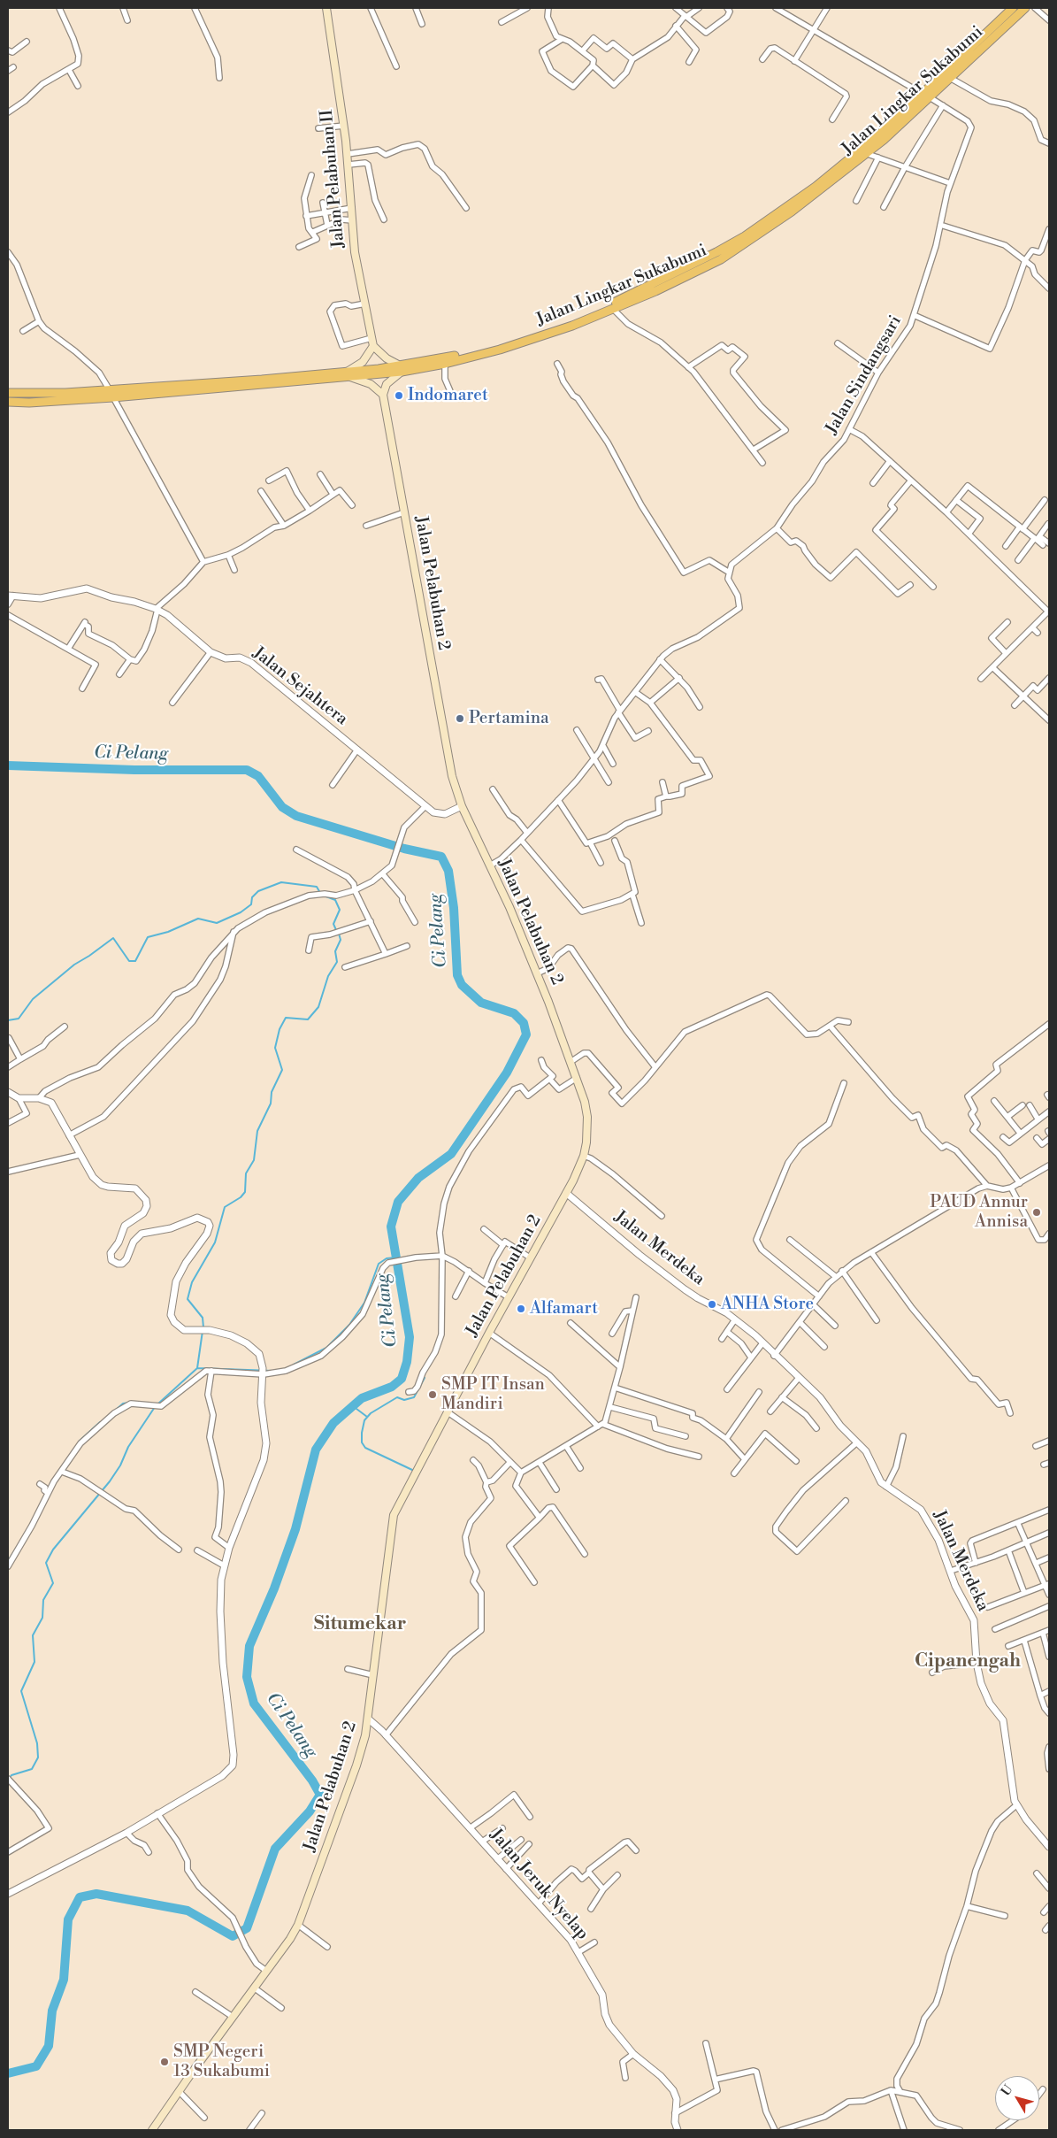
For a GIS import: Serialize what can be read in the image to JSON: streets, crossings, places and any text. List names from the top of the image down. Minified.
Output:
{"streets":{"main road":["Jalan Lingkar Sukabumi","Jalan Pelabuhan II","Jalan Pelabuhan 2"],"street":["Jalan Sindangsari","Jalan Sejahtera","Jalan Merdeka","Jalan Jeruk Nyelap"]},"crossings":[["Jalan Pelabuhan 2","Jalan Sejahtera"],["Jalan Pelabuhan 2","Jalan Merdeka"],["Jalan Pelabuhan 2","Jalan Jeruk Nyelap"]],"districts":["Situmekar","Cipanengah"],"water":["Ci Pelang"],"places":["Indomaret","Pertamina","PAUD Annur Annisa","ANHA Store","Alfamart","SMP IT Insan Mandiri","SMP Negeri 13 Sukabumi"],"north":"top left"}
